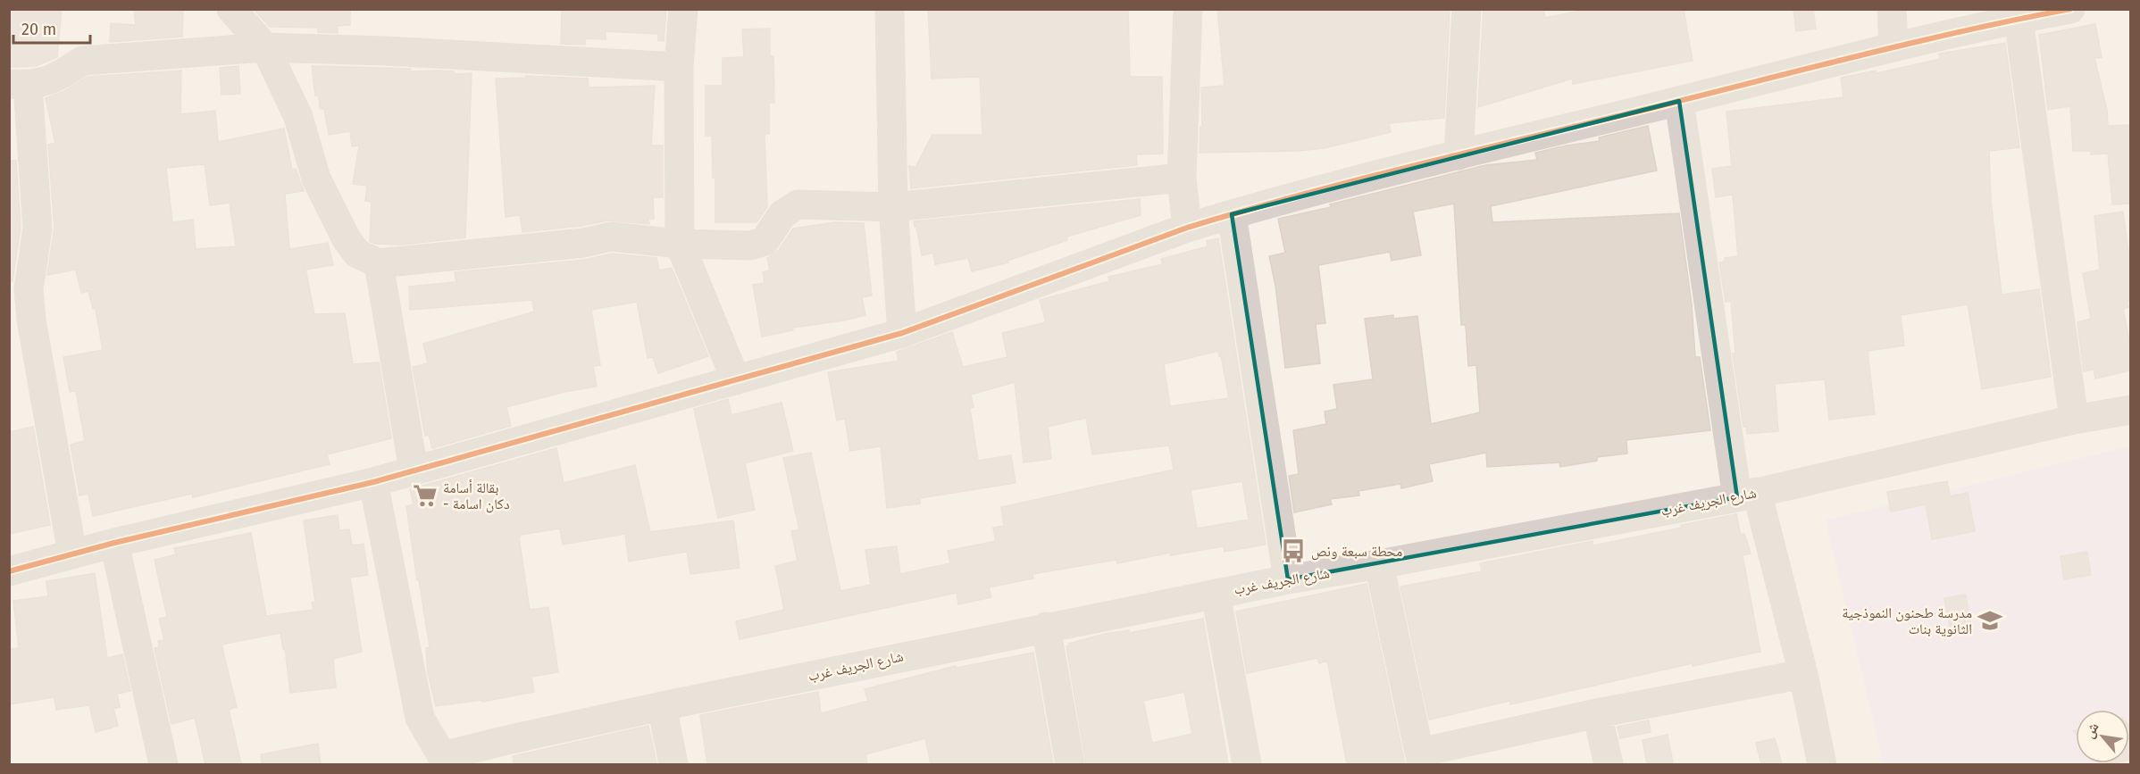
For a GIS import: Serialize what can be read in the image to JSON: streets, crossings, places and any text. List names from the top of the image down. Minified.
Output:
{"streets":{"street":["شارع الجريف غرب"]},"places":{"supermarket":["بقالة أسامة - دكان اسامة"],"bus stop":["محطة سبعة ونص"],"school or university":["مدرسة طحنون النموذجية الثانوية بنات"]},"scale_bar":"20 m","north":"top left"}
